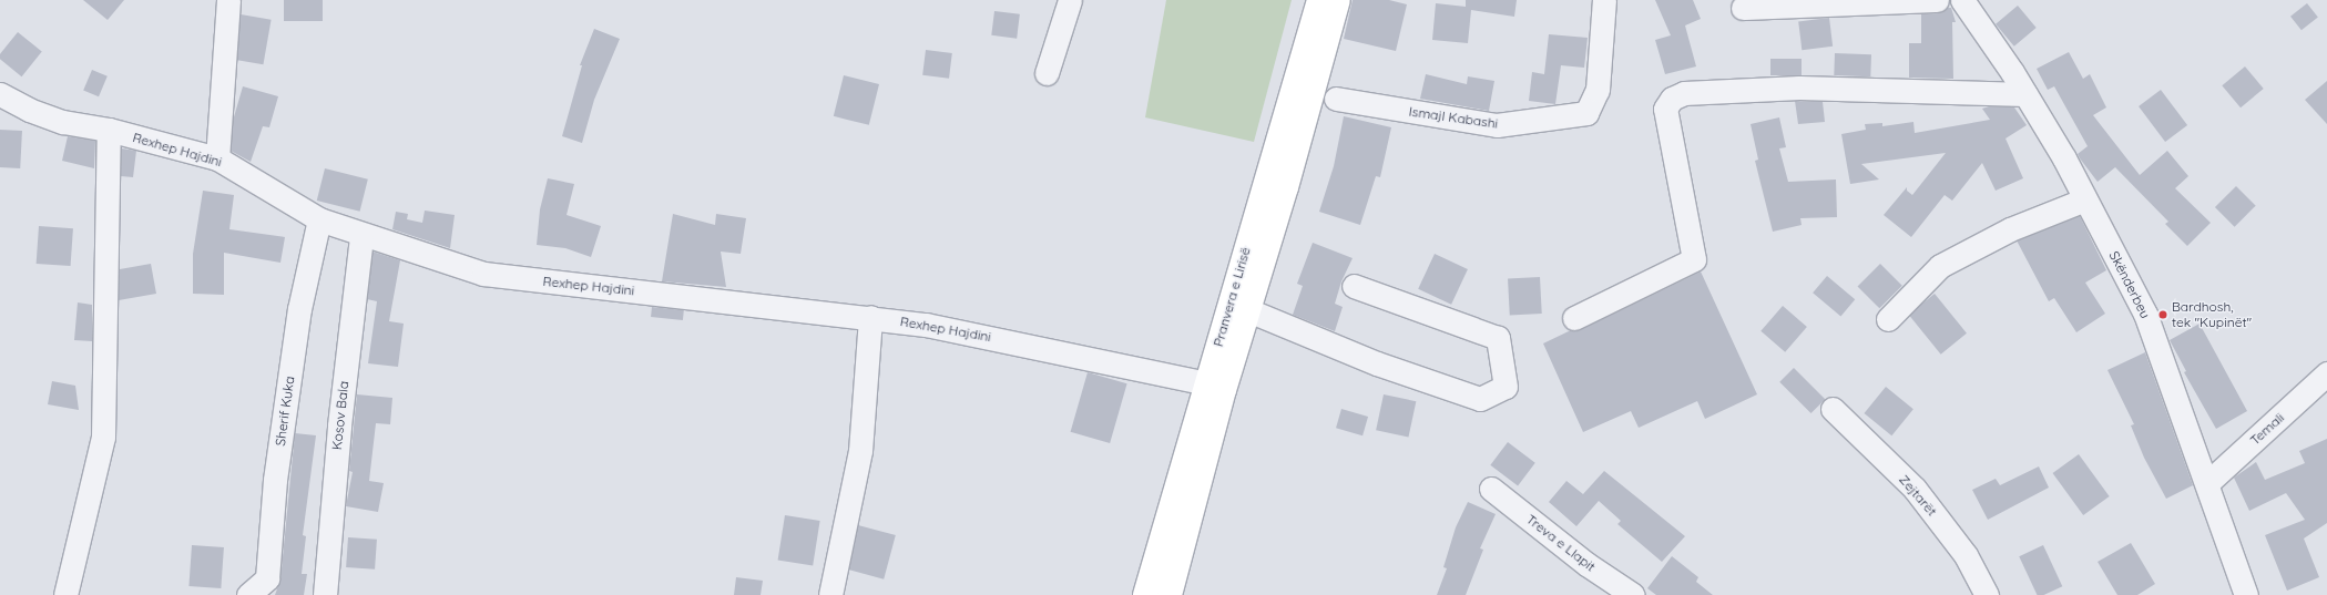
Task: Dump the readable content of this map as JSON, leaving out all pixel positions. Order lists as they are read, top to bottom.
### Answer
{
  "streets": {
    "main road": ["Pranvera e Lirisë"],
    "street": [
      "Ismajl Kabashi",
      "Rexhep Hajdini",
      "Skënderbeu",
      "Sherif Kuka",
      "Kosov Bala",
      "Temali",
      "Zejtarët",
      "Treva e Llapit"
    ]
  },
  "crossings": [
    ["Rexhep Hajdini", "Pranvera e Lirisë"],
    ["Rexhep Hajdini", "Sherif Kuka"],
    ["Rexhep Hajdini", "Kosov Bala"],
    ["Skënderbeu", "Temali"]
  ],
  "places": ["Bardhosh, tek \"Kupinët\""]
}
